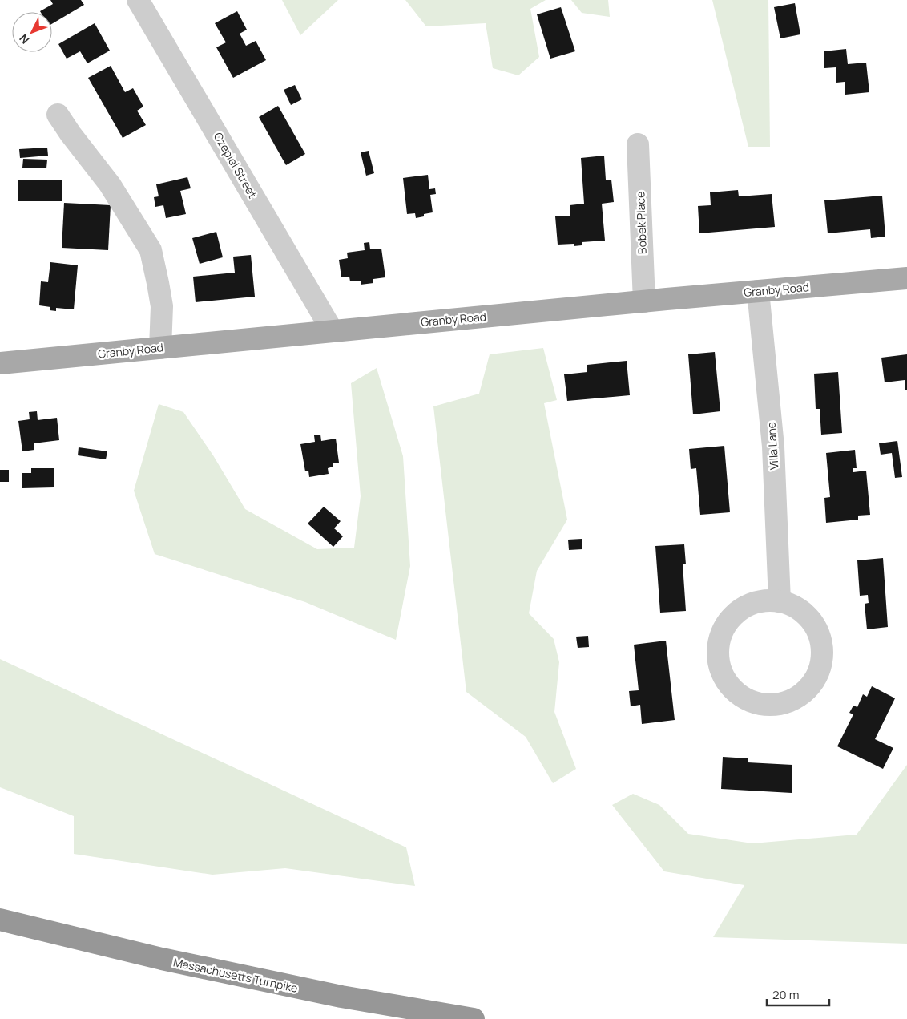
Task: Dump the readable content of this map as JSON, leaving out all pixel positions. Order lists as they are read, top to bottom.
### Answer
{
  "streets": {
    "highway": ["Massachusetts Turnpike"],
    "main road": ["Granby Road"],
    "street": ["Czepiel Street", "Bobek Place", "Villa Lane"]
  },
  "crossings": [
    ["Czepiel Street", "Granby Road"],
    ["Bobek Place", "Granby Road"],
    ["Granby Road", "Villa Lane"]
  ],
  "scale_bar": "20 m",
  "north": "bottom left"
}
